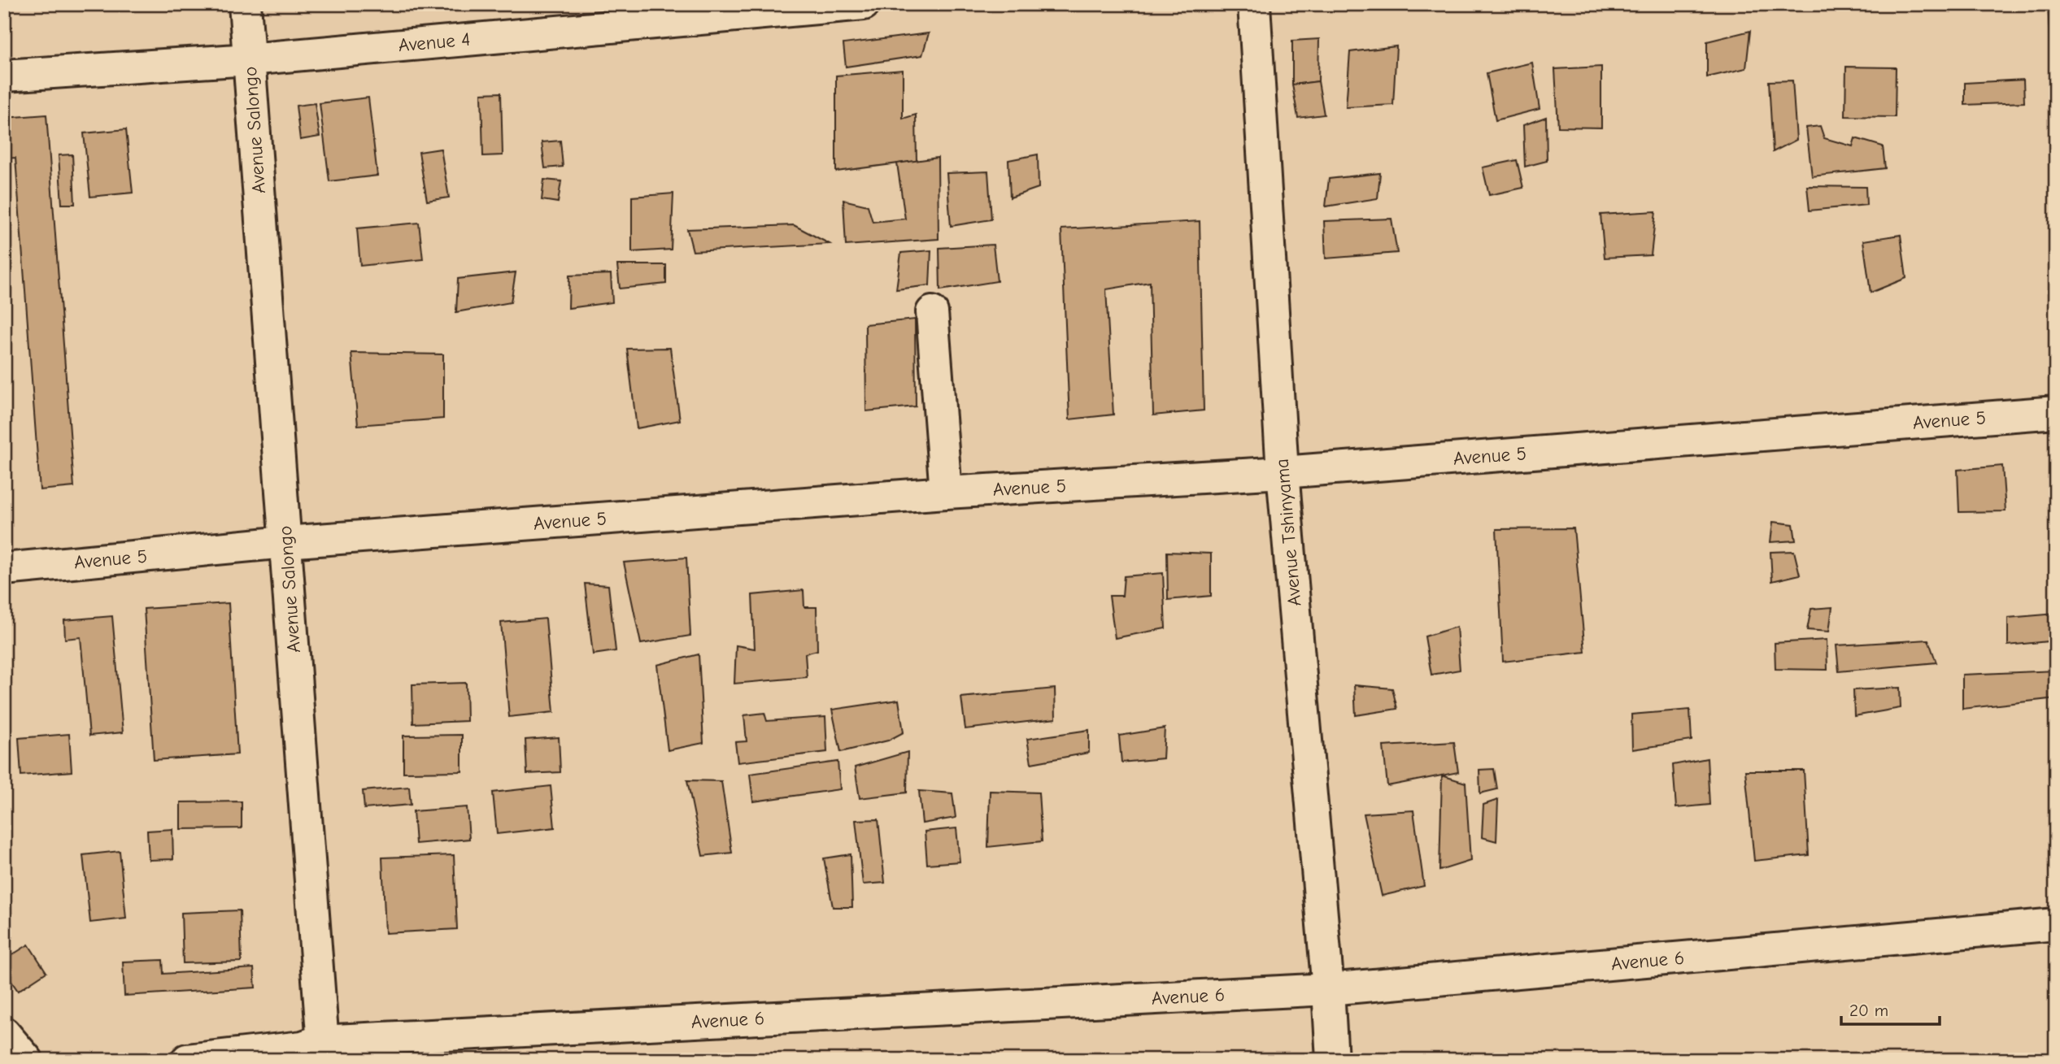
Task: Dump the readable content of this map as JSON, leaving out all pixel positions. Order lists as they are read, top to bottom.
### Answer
{
  "streets": {
    "street": [
      "Avenue 4",
      "Avenue Salongo",
      "Avenue 5",
      "Avenue Tshinyama",
      "Avenue 6"
    ]
  },
  "crossings": [
    ["Avenue 4", "Avenue Salongo"],
    ["Avenue Salongo", "Avenue 5"],
    ["Avenue Salongo", "Avenue 6"],
    ["Avenue 5", "Avenue Tshinyama"],
    ["Avenue Tshinyama", "Avenue 6"]
  ],
  "scale_bar": "20 m"
}
